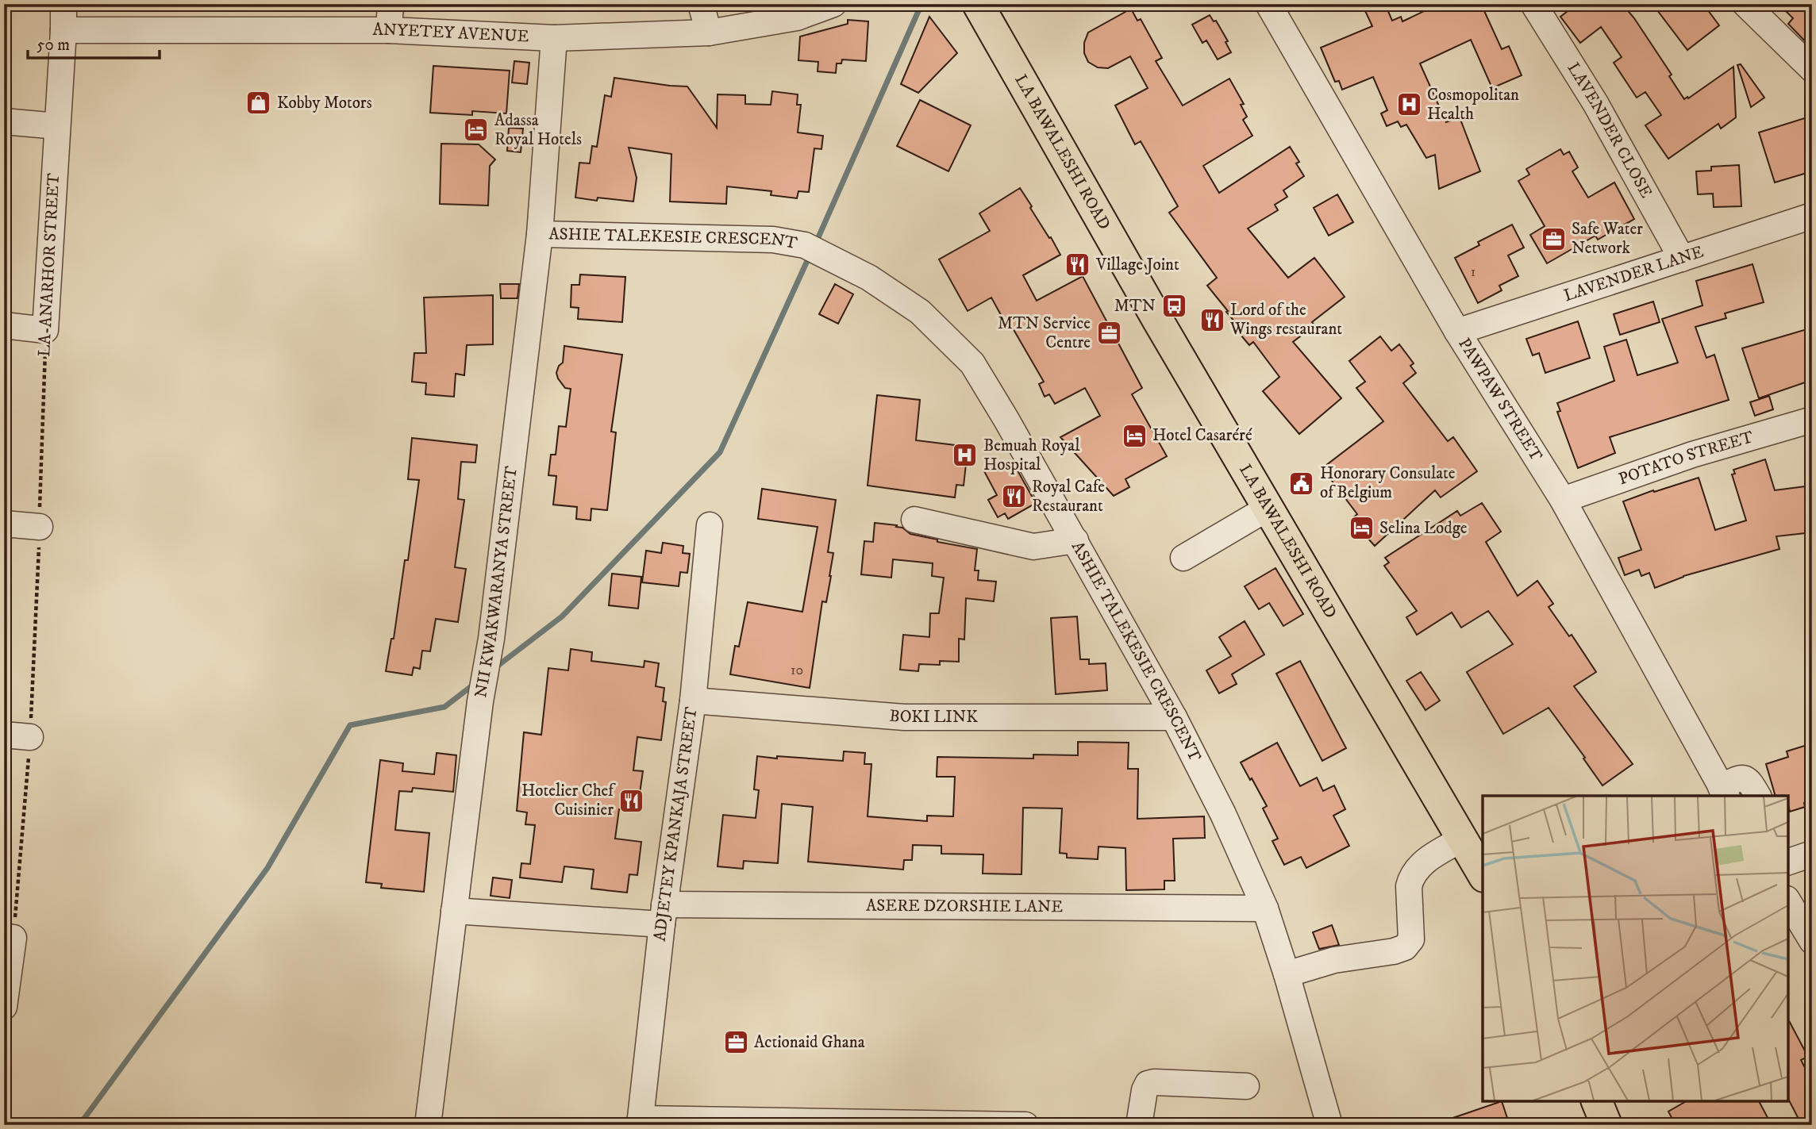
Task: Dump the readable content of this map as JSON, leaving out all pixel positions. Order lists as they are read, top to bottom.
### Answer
{
  "streets": {
    "main road": ["LA BAWALESHI ROAD"],
    "street": [
      "ANYETEY AVENUE",
      "LAVENDER CLOSE",
      "ASHIE TALEKESIE CRESCENT",
      "LA-ANARHOR STREET",
      "LAVENDER LANE",
      "PAWPAW STREET",
      "POTATO STREET",
      "NII KWAKWARANYA STREET",
      "BOKI LINK",
      "ADJETEY KPANKAJA STREET",
      "ASERE DZORSHIE LANE"
    ]
  },
  "crossings": [
    ["ANYETEY AVENUE", "LA-ANARHOR STREET"],
    ["ANYETEY AVENUE", "NII KWAKWARANYA STREET"],
    ["LAVENDER CLOSE", "LAVENDER LANE"],
    ["ASHIE TALEKESIE CRESCENT", "NII KWAKWARANYA STREET"],
    ["ASHIE TALEKESIE CRESCENT", "BOKI LINK"],
    ["ASHIE TALEKESIE CRESCENT", "ASERE DZORSHIE LANE"],
    ["LAVENDER LANE", "PAWPAW STREET"],
    ["PAWPAW STREET", "POTATO STREET"],
    ["NII KWAKWARANYA STREET", "ASERE DZORSHIE LANE"],
    ["BOKI LINK", "ADJETEY KPANKAJA STREET"],
    ["ADJETEY KPANKAJA STREET", "ASERE DZORSHIE LANE"]
  ],
  "places": {
    "shop": ["Kobby Motors"],
    "hospital": ["Cosmopolitan Health", "Bemuah Royal Hospital"],
    "hotel": ["Adassa Royal Hotels", "Hotel Casaréré", "Selina Lodge"],
    "office": ["Safe Water Network", "MTN Service Centre", "Actionaid Ghana"],
    "restaurant": [
      "Village Joint",
      "Lord of the Wings restaurant",
      "Royal Cafe Restaurant",
      "Hotelier Chef Cuisinier"
    ],
    "bus stop": ["MTN"],
    "public building": ["Honorary Consulate of Belgium"]
  },
  "house_numbers": ["1", "10"],
  "scale_bar": "50 m"
}
